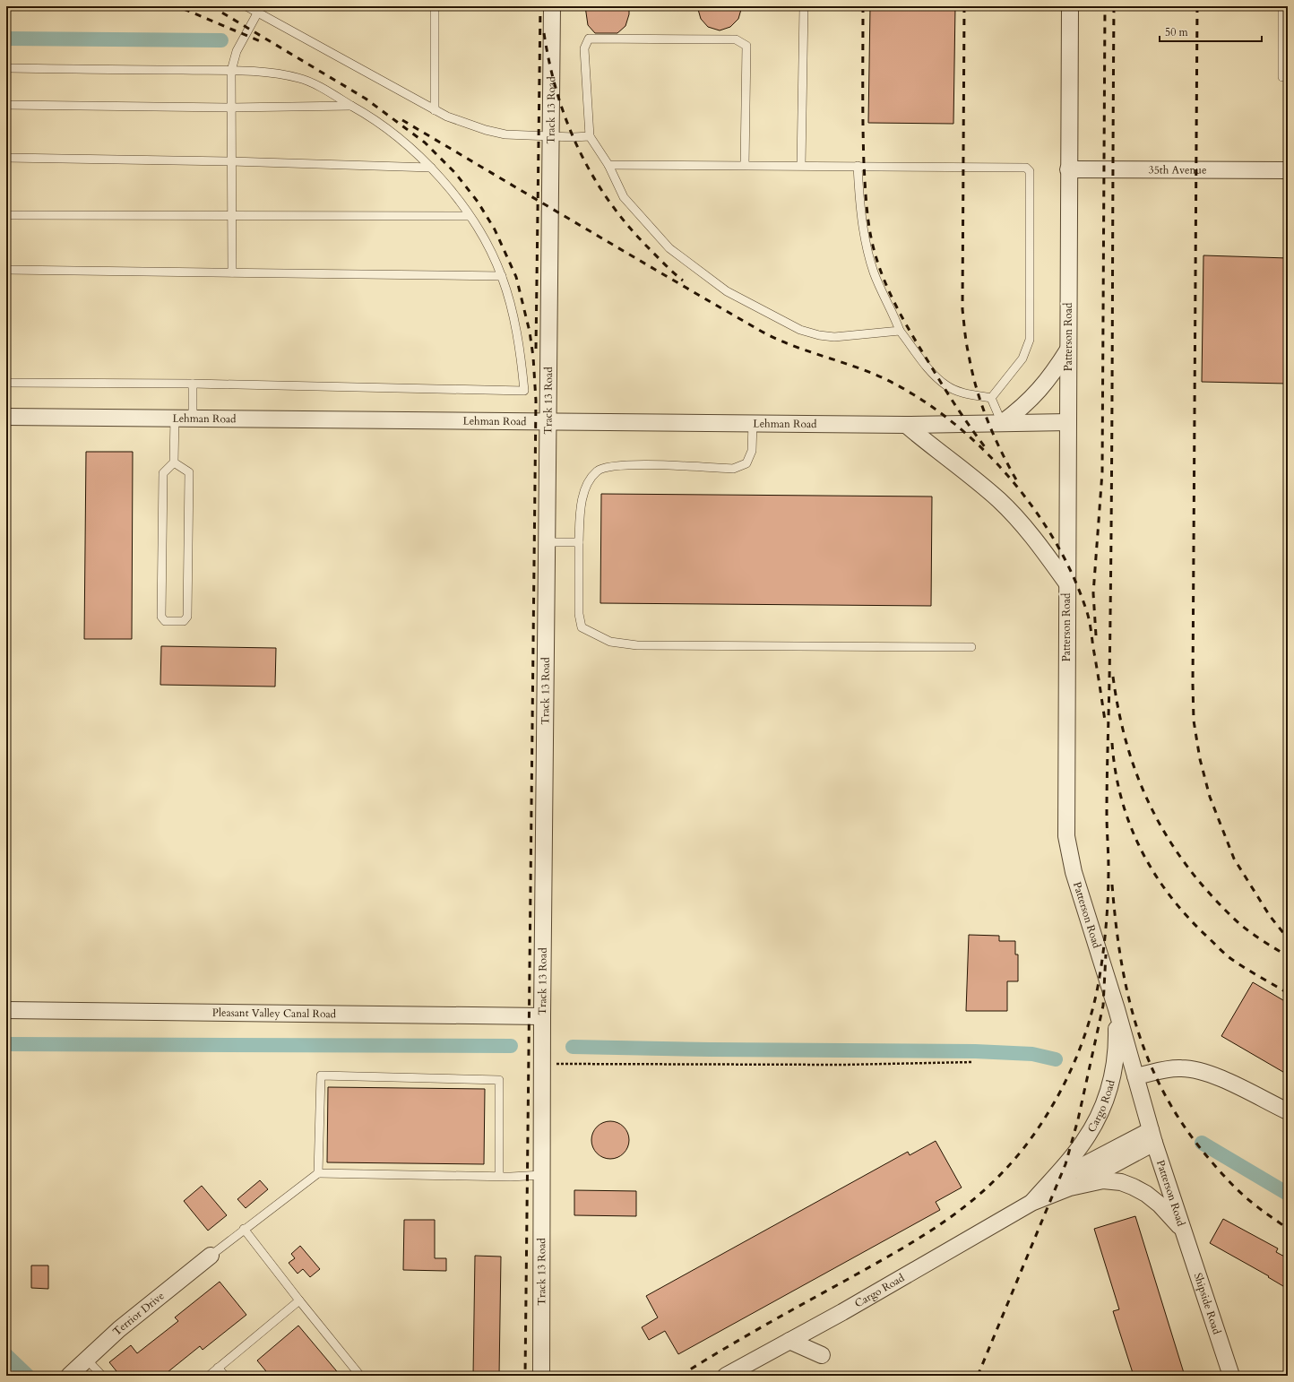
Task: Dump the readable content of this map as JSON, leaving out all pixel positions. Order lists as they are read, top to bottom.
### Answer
{
  "streets": {
    "street": [
      "Track 13 Road",
      "35th Avenue",
      "Patterson Road",
      "Lehman Road",
      "Pleasant Valley Canal Road",
      "Cargo Road",
      "Shipside Road",
      "Terrior Drive"
    ]
  },
  "crossings": [
    ["Track 13 Road", "Lehman Road"],
    ["Track 13 Road", "Pleasant Valley Canal Road"],
    ["35th Avenue", "Patterson Road"],
    ["Patterson Road", "Lehman Road"],
    ["Patterson Road", "Cargo Road"],
    ["Patterson Road", "Shipside Road"],
    ["Cargo Road", "Shipside Road"]
  ],
  "scale_bar": "50 m"
}
